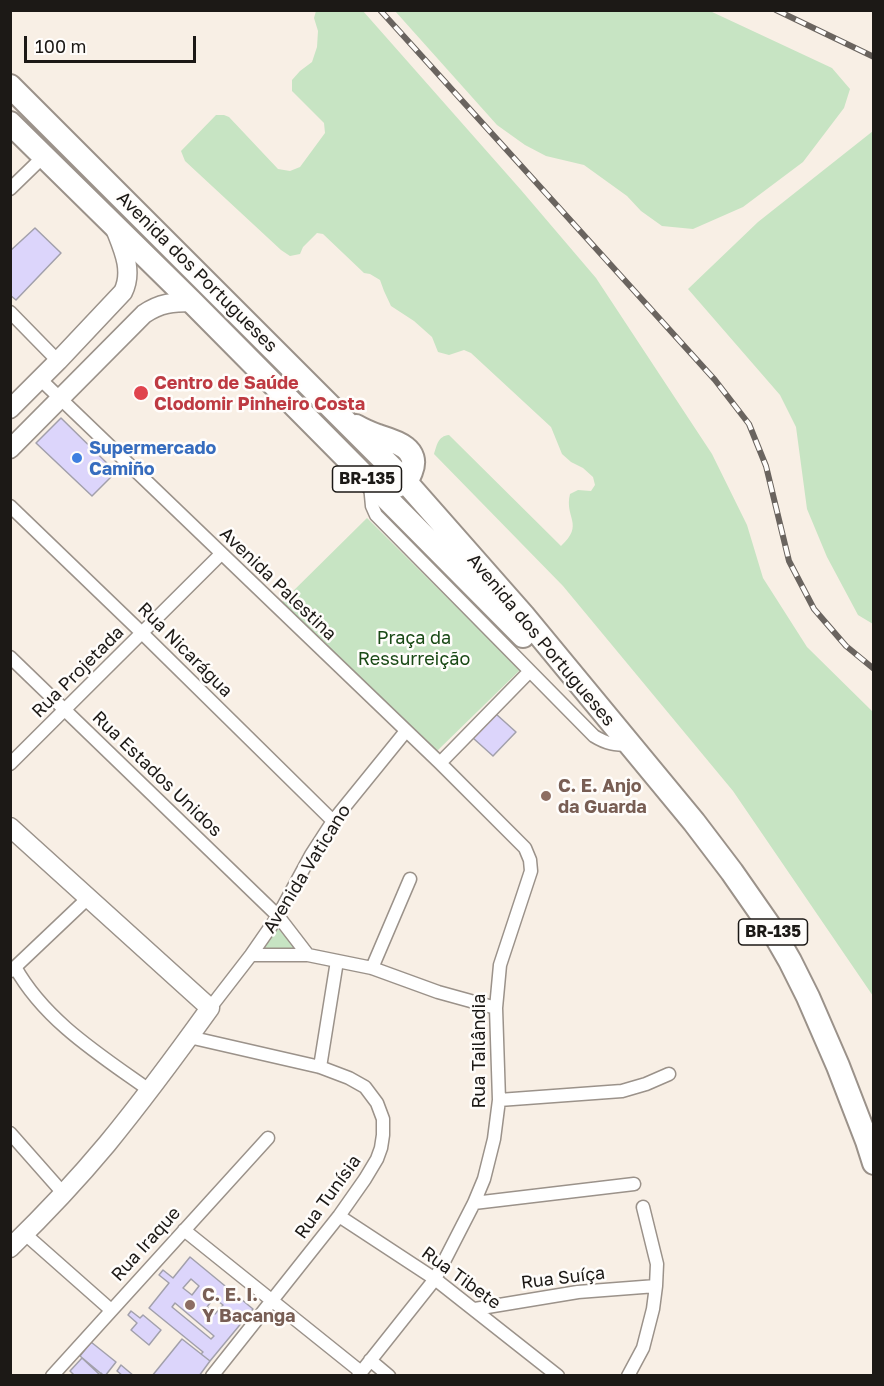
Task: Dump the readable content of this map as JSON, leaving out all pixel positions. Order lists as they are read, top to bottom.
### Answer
{
  "streets": {
    "highway": ["Avenida dos Portugueses", "BR-135"],
    "street": [
      "Avenida Palestina",
      "Rua Nicarágua",
      "Rua Projetada",
      "Rua Estados Unidos",
      "Avenida Vaticano",
      "Rua Tailândia",
      "Rua Tunísia",
      "Rua Iraque",
      "Rua Tibete",
      "Rua Suíça"
    ]
  },
  "crossings": [
    ["Avenida dos Portugueses", "BR-135"],
    ["Avenida Palestina", "Rua Projetada"],
    ["Avenida Palestina", "Avenida Vaticano"],
    ["Avenida Palestina", "Rua Tailândia"],
    ["Rua Nicarágua", "Rua Projetada"],
    ["Rua Nicarágua", "Avenida Vaticano"],
    ["Rua Projetada", "Rua Estados Unidos"],
    ["Rua Estados Unidos", "Avenida Vaticano"],
    ["Avenida Vaticano", "Rua Tunísia"],
    ["Rua Tailândia", "Rua Tibete"],
    ["Rua Tunísia", "Rua Tibete"],
    ["Rua Tibete", "Rua Suíça"]
  ],
  "parks": ["Praça da Ressurreição"],
  "places": [
    "Centro de Saúde Clodomir Pinheiro Costa",
    "Supermercado Camiño",
    "C. E. Anjo da Guarda",
    "C. E. I. Y Bacanga"
  ],
  "scale_bar": "100 m"
}
